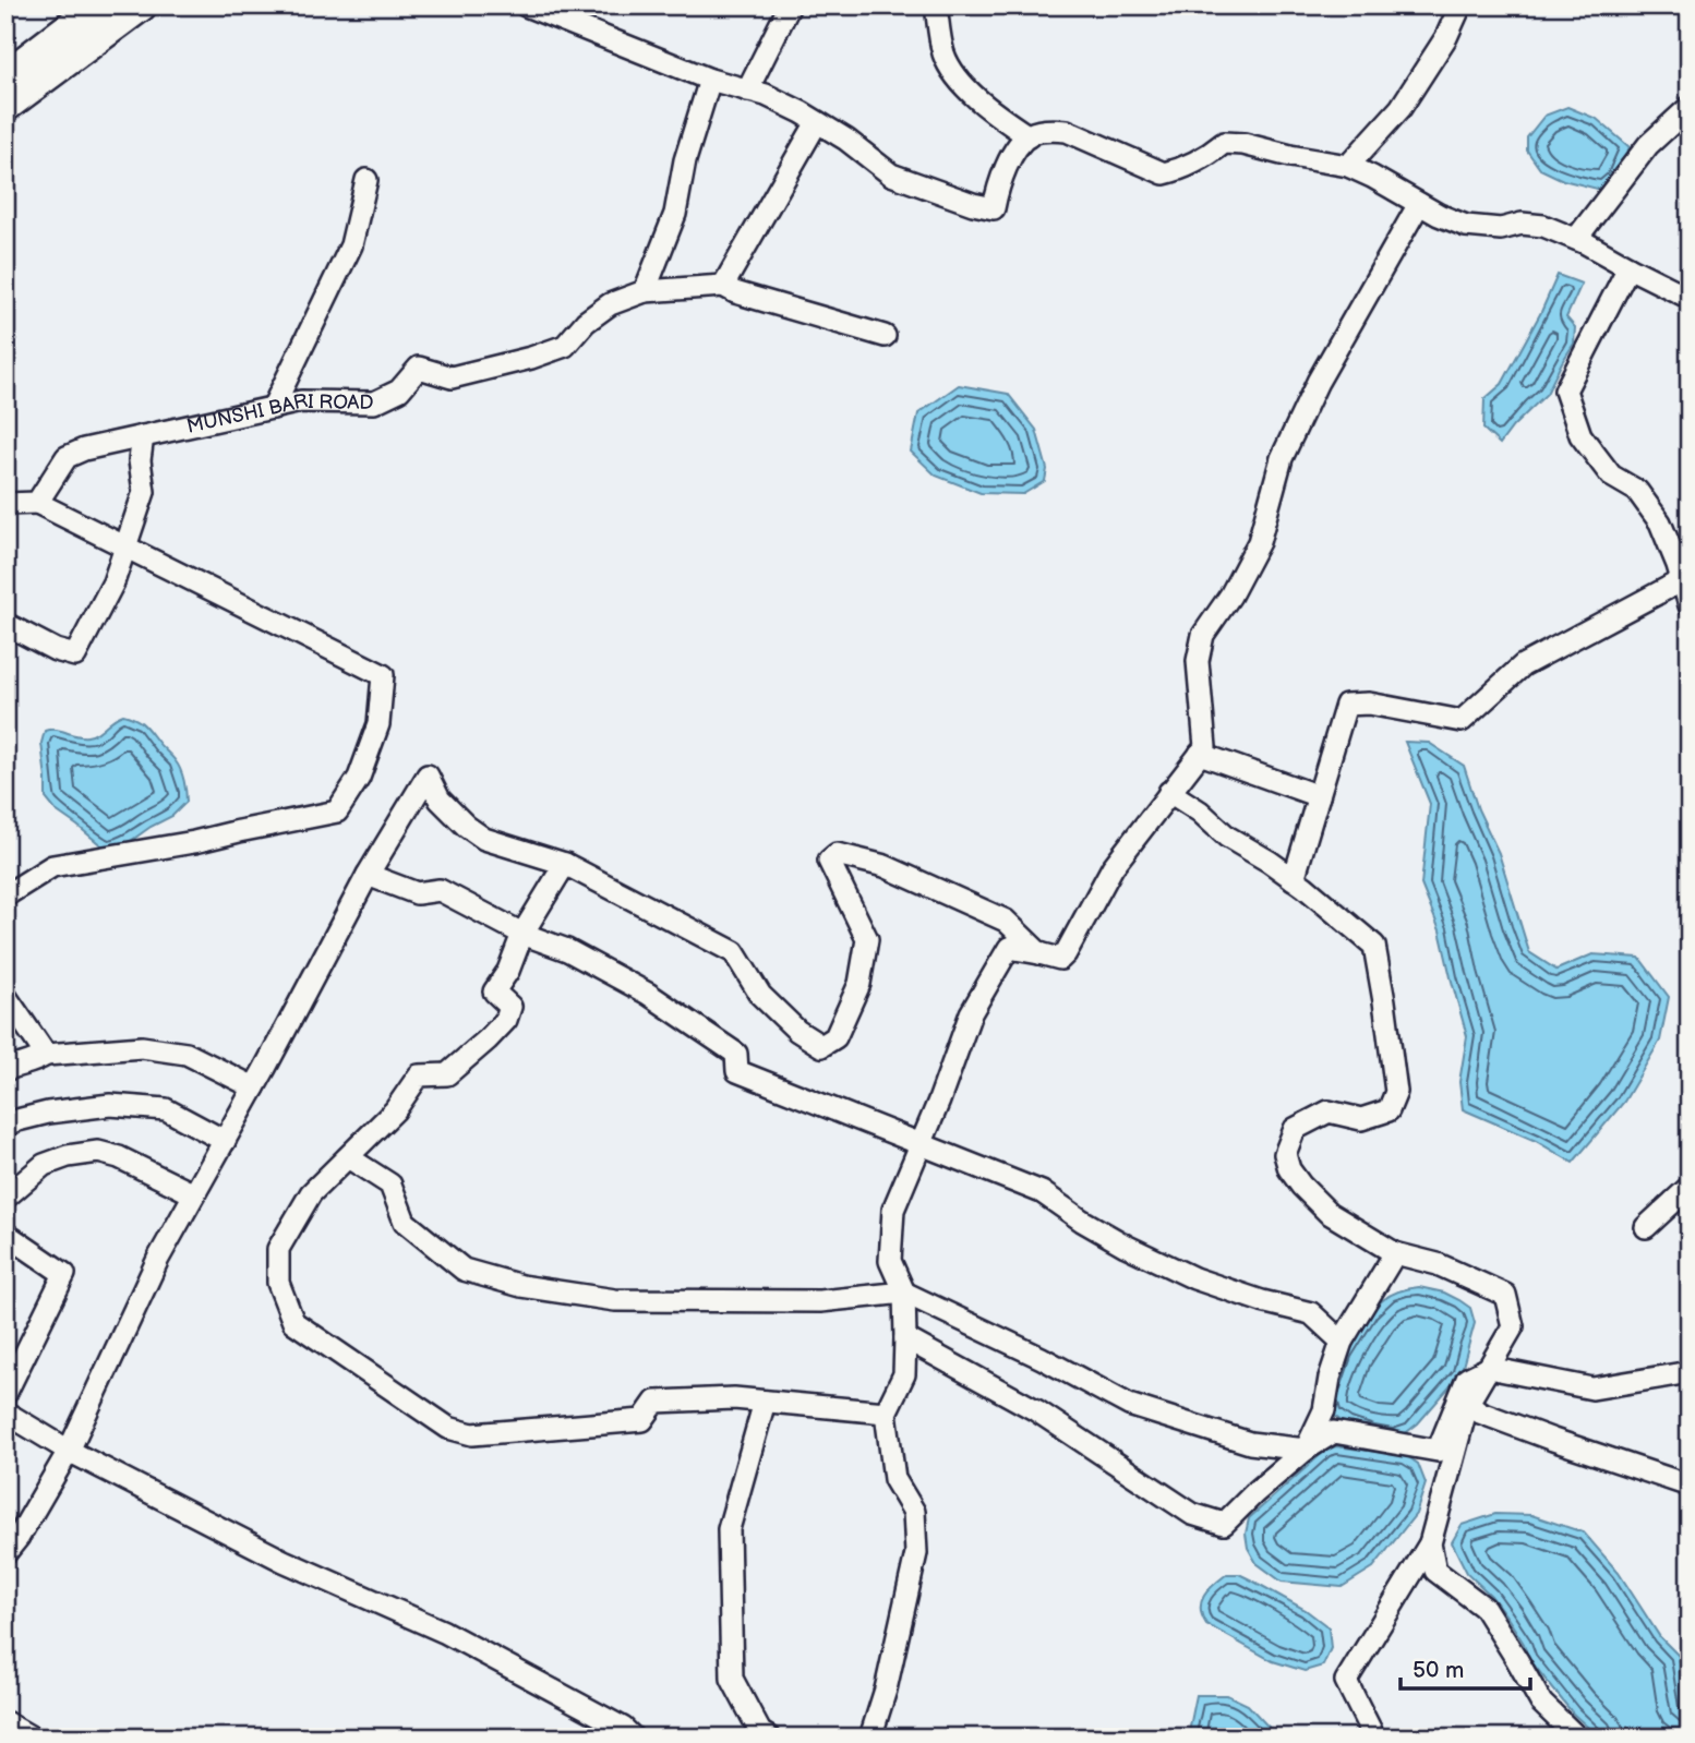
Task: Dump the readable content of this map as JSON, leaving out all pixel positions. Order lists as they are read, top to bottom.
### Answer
{
  "streets": {
    "street": ["MUNSHI BARI ROAD"]
  },
  "scale_bar": "50 m"
}
